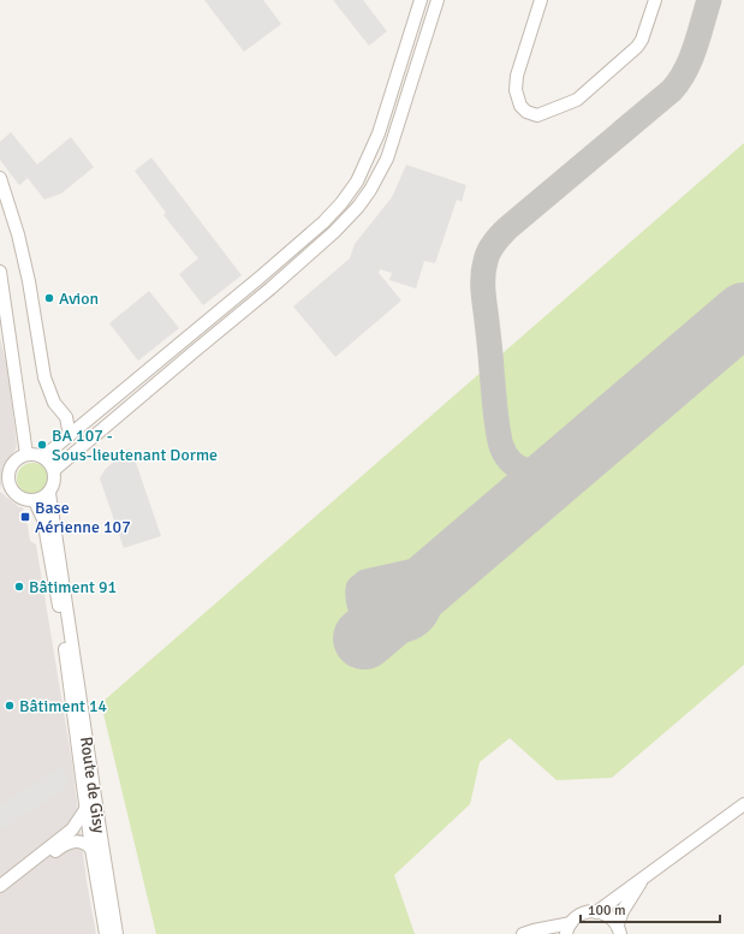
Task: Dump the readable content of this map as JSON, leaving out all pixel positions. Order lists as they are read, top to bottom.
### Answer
{
  "streets": {
    "street": ["Route de Gisy"]
  },
  "places": {
    "other": [
      "Avion",
      "BA 107 - Sous-lieutenant Dorme",
      "Bâtiment 91",
      "Bâtiment 14"
    ],
    "transit": ["Base Aérienne 107"]
  },
  "scale_bar": "100 m"
}
